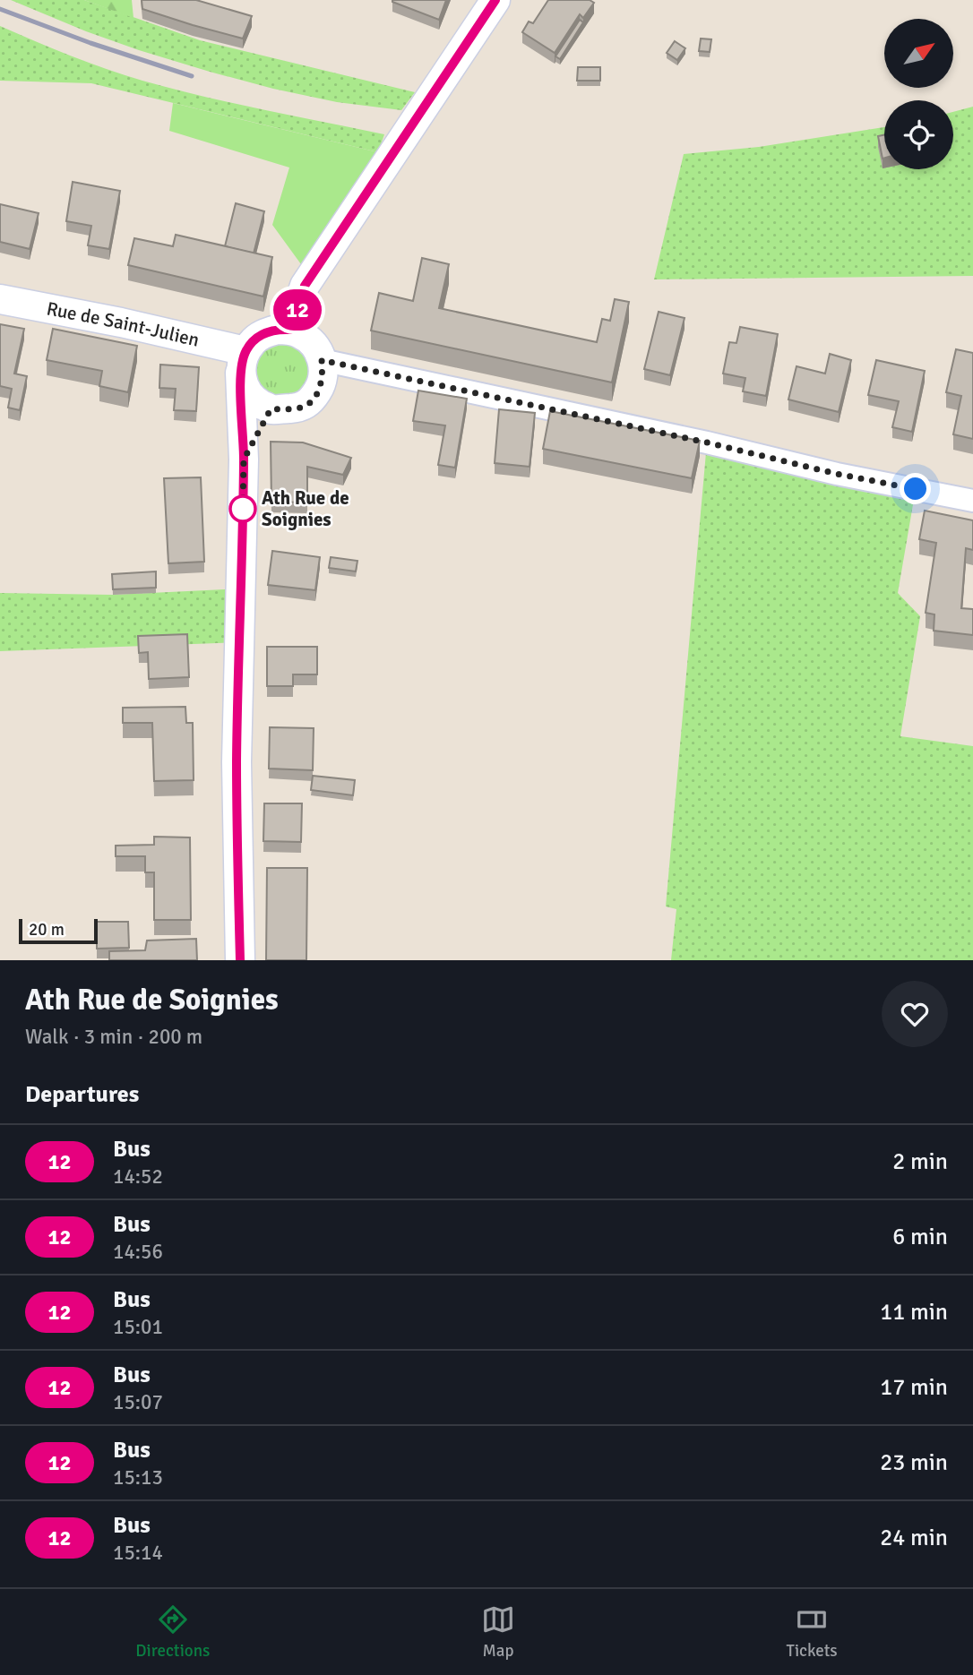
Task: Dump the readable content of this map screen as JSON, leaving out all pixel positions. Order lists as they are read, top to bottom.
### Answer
{
  "streets": {
    "street": ["Rue de Saint-Julien"]
  },
  "places": ["Ath Rue de Soignies"],
  "lines": ["bus line 12"],
  "scale_bar": "20 m",
  "north": "top right",
  "page": {
    "on_map": "12",
    "scale": "20 m",
    "heading": [
      ["Ath Rue de Soignies", "Walk · 3 min · 200 m"],
      "Departures"
    ],
    "list": [
      {
        "mark": "12",
        "name": "Bus",
        "note": "14:52",
        "value": "2 min"
      },
      {
        "mark": "12",
        "name": "Bus",
        "note": "14:56",
        "value": "6 min"
      },
      {
        "mark": "12",
        "name": "Bus",
        "note": "15:01",
        "value": "11 min"
      },
      {
        "mark": "12",
        "name": "Bus",
        "note": "15:07",
        "value": "17 min"
      },
      {
        "mark": "12",
        "name": "Bus",
        "note": "15:13",
        "value": "23 min"
      },
      {
        "mark": "12",
        "name": "Bus",
        "note": "15:14",
        "value": "24 min"
      }
    ],
    "tabs": ["Directions", "Map", "Tickets"]
  }
}
